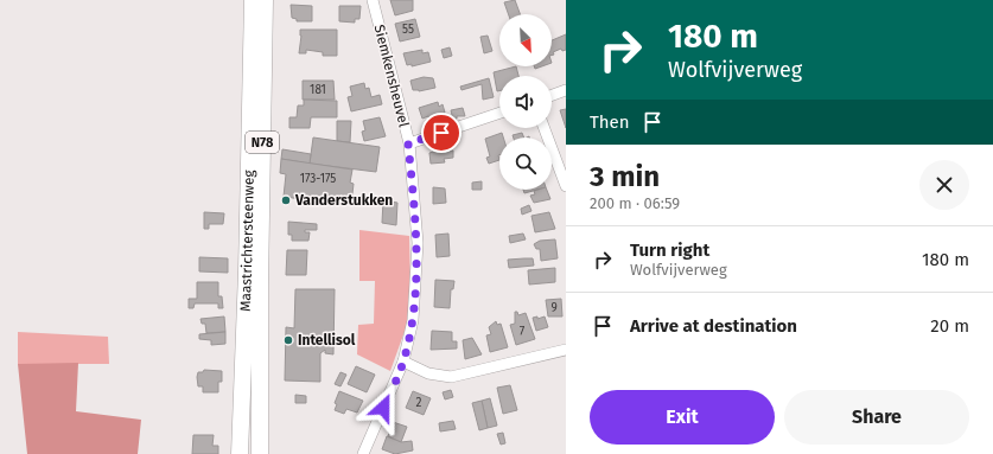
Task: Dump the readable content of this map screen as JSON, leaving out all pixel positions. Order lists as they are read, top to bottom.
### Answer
{
  "streets": {
    "main road": ["N78", "Maastrichtersteenweg"],
    "street": ["Siemkensheuvel"]
  },
  "places": ["Vanderstukken", "Intellisol"],
  "house_numbers": [
    "55",
    "181",
    "173-175",
    "9",
    "7",
    "2"
  ],
  "north": "bottom right",
  "page": {
    "turn": ["180 m", "Wolfvijverweg"],
    "then": "Then",
    "heading": ["3 min", "200 m · 06:59"],
    "list": [
      {
        "name": "Turn right",
        "note": "Wolfvijverweg",
        "value": "180 m"
      },
      {
        "name": "Arrive at destination",
        "value": "20 m"
      }
    ],
    "buttons": ["Exit", "Share"]
  }
}
